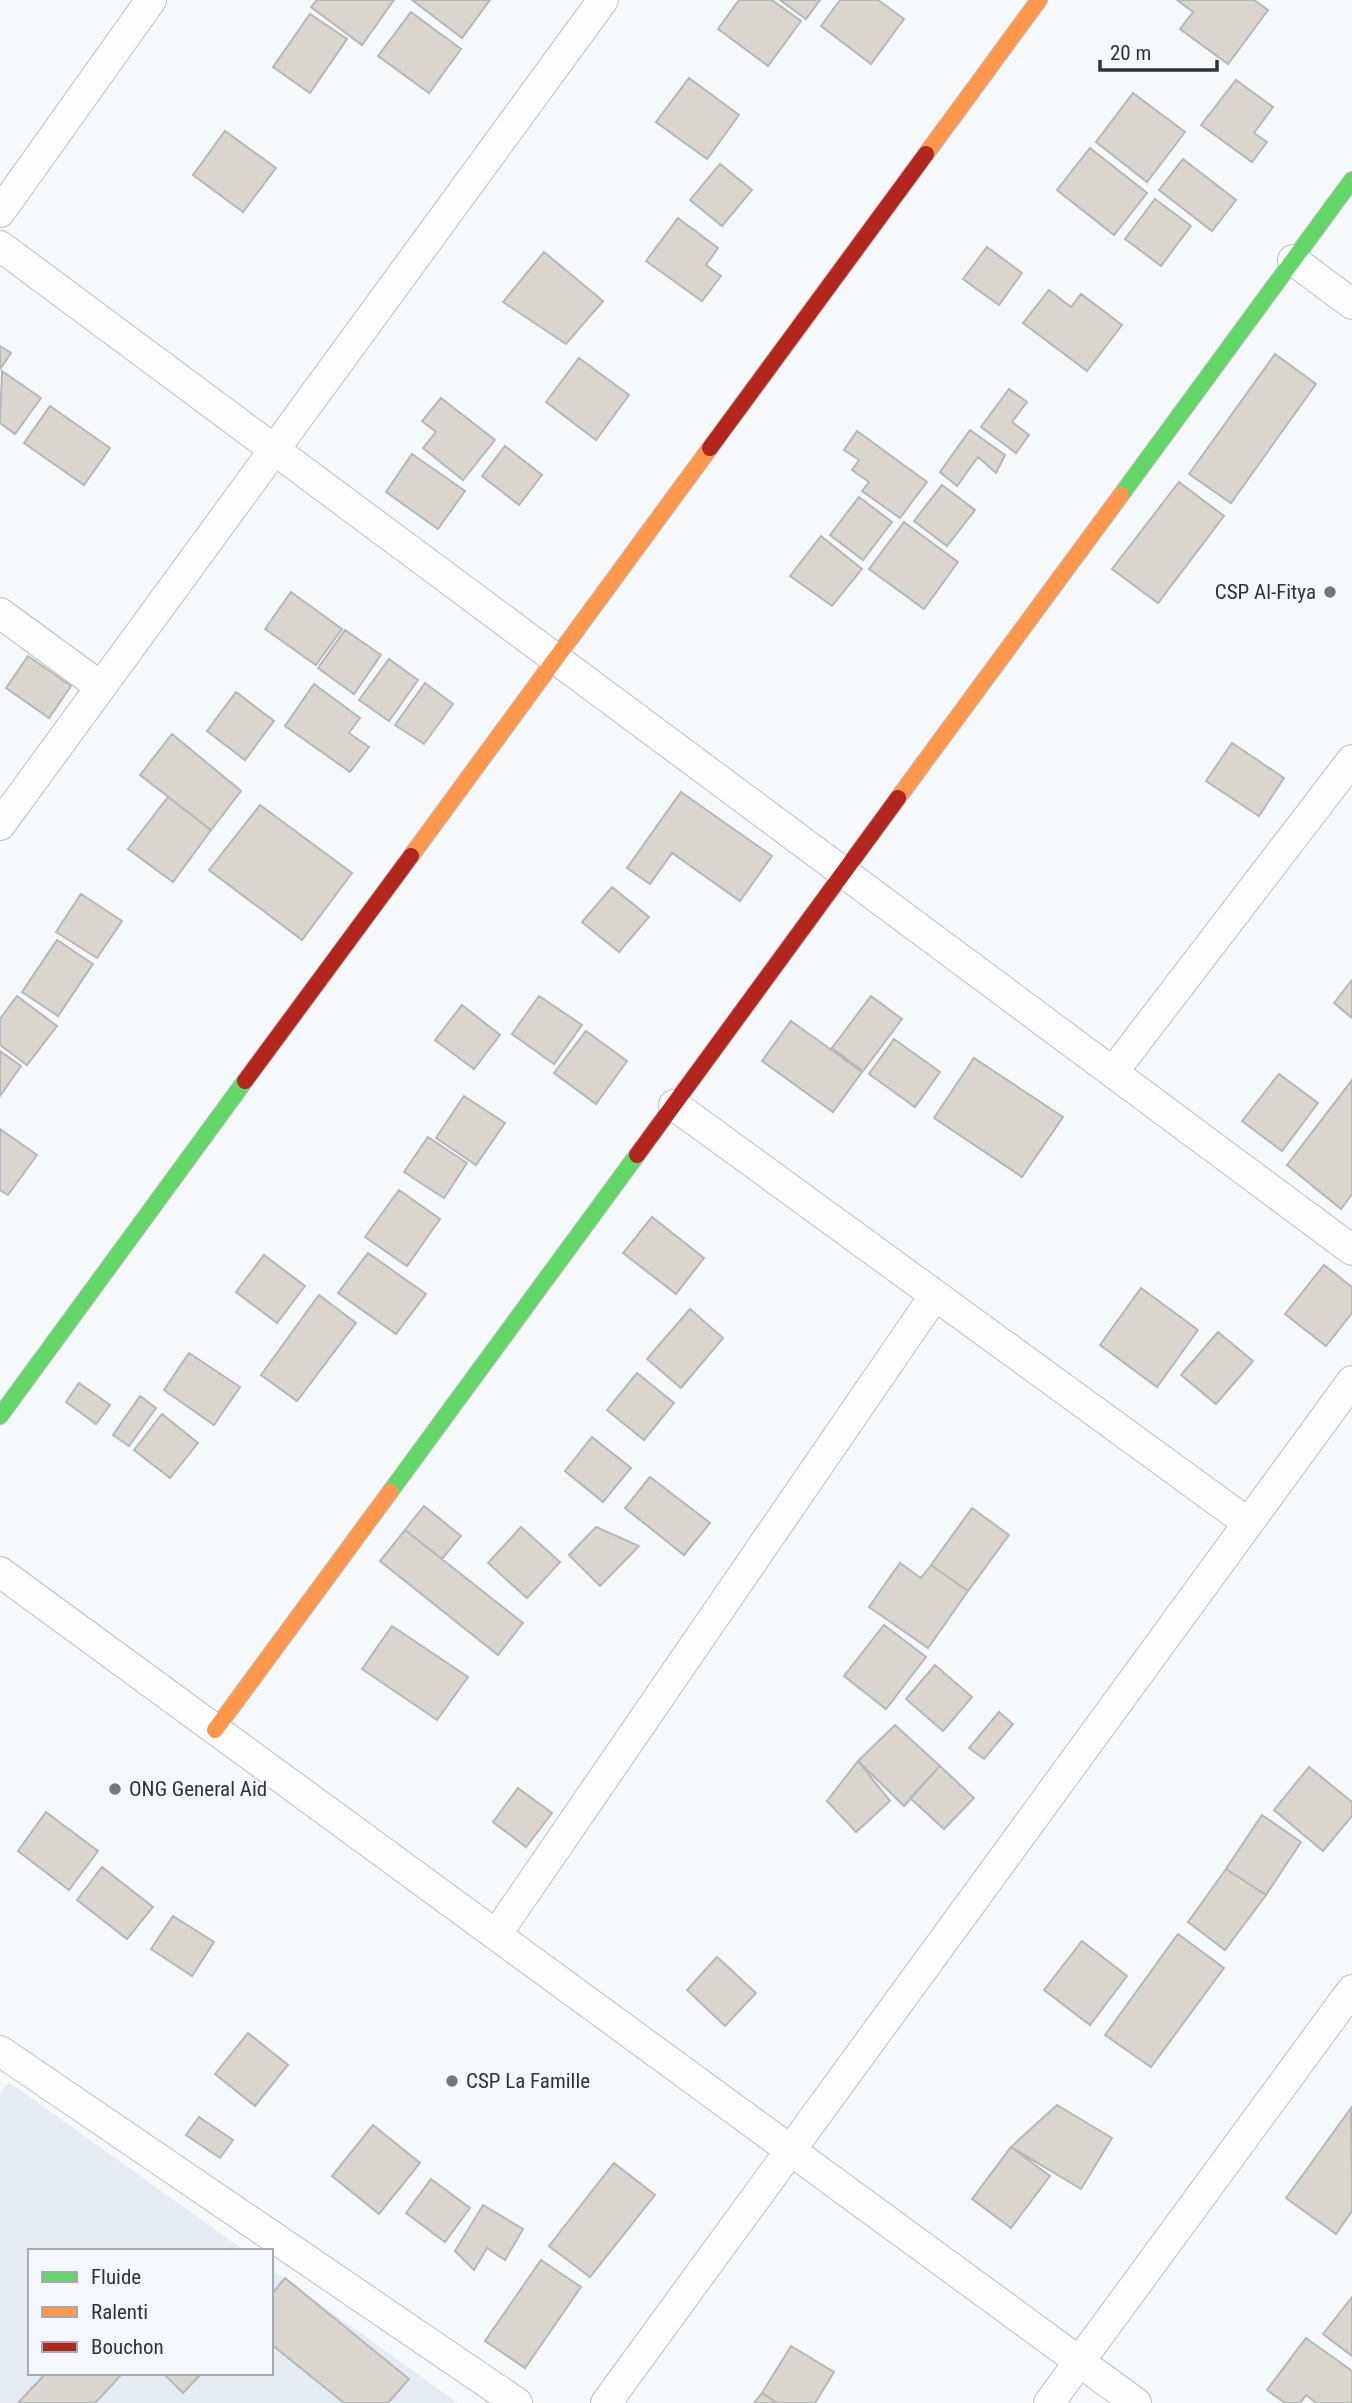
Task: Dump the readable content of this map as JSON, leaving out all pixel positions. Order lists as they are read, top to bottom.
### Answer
{
  "places": ["CSP Al-Fitya", "ONG General Aid", "CSP La Famille"],
  "legend": ["Fluide", "Ralenti", "Bouchon"],
  "scale_bar": "20 m"
}
